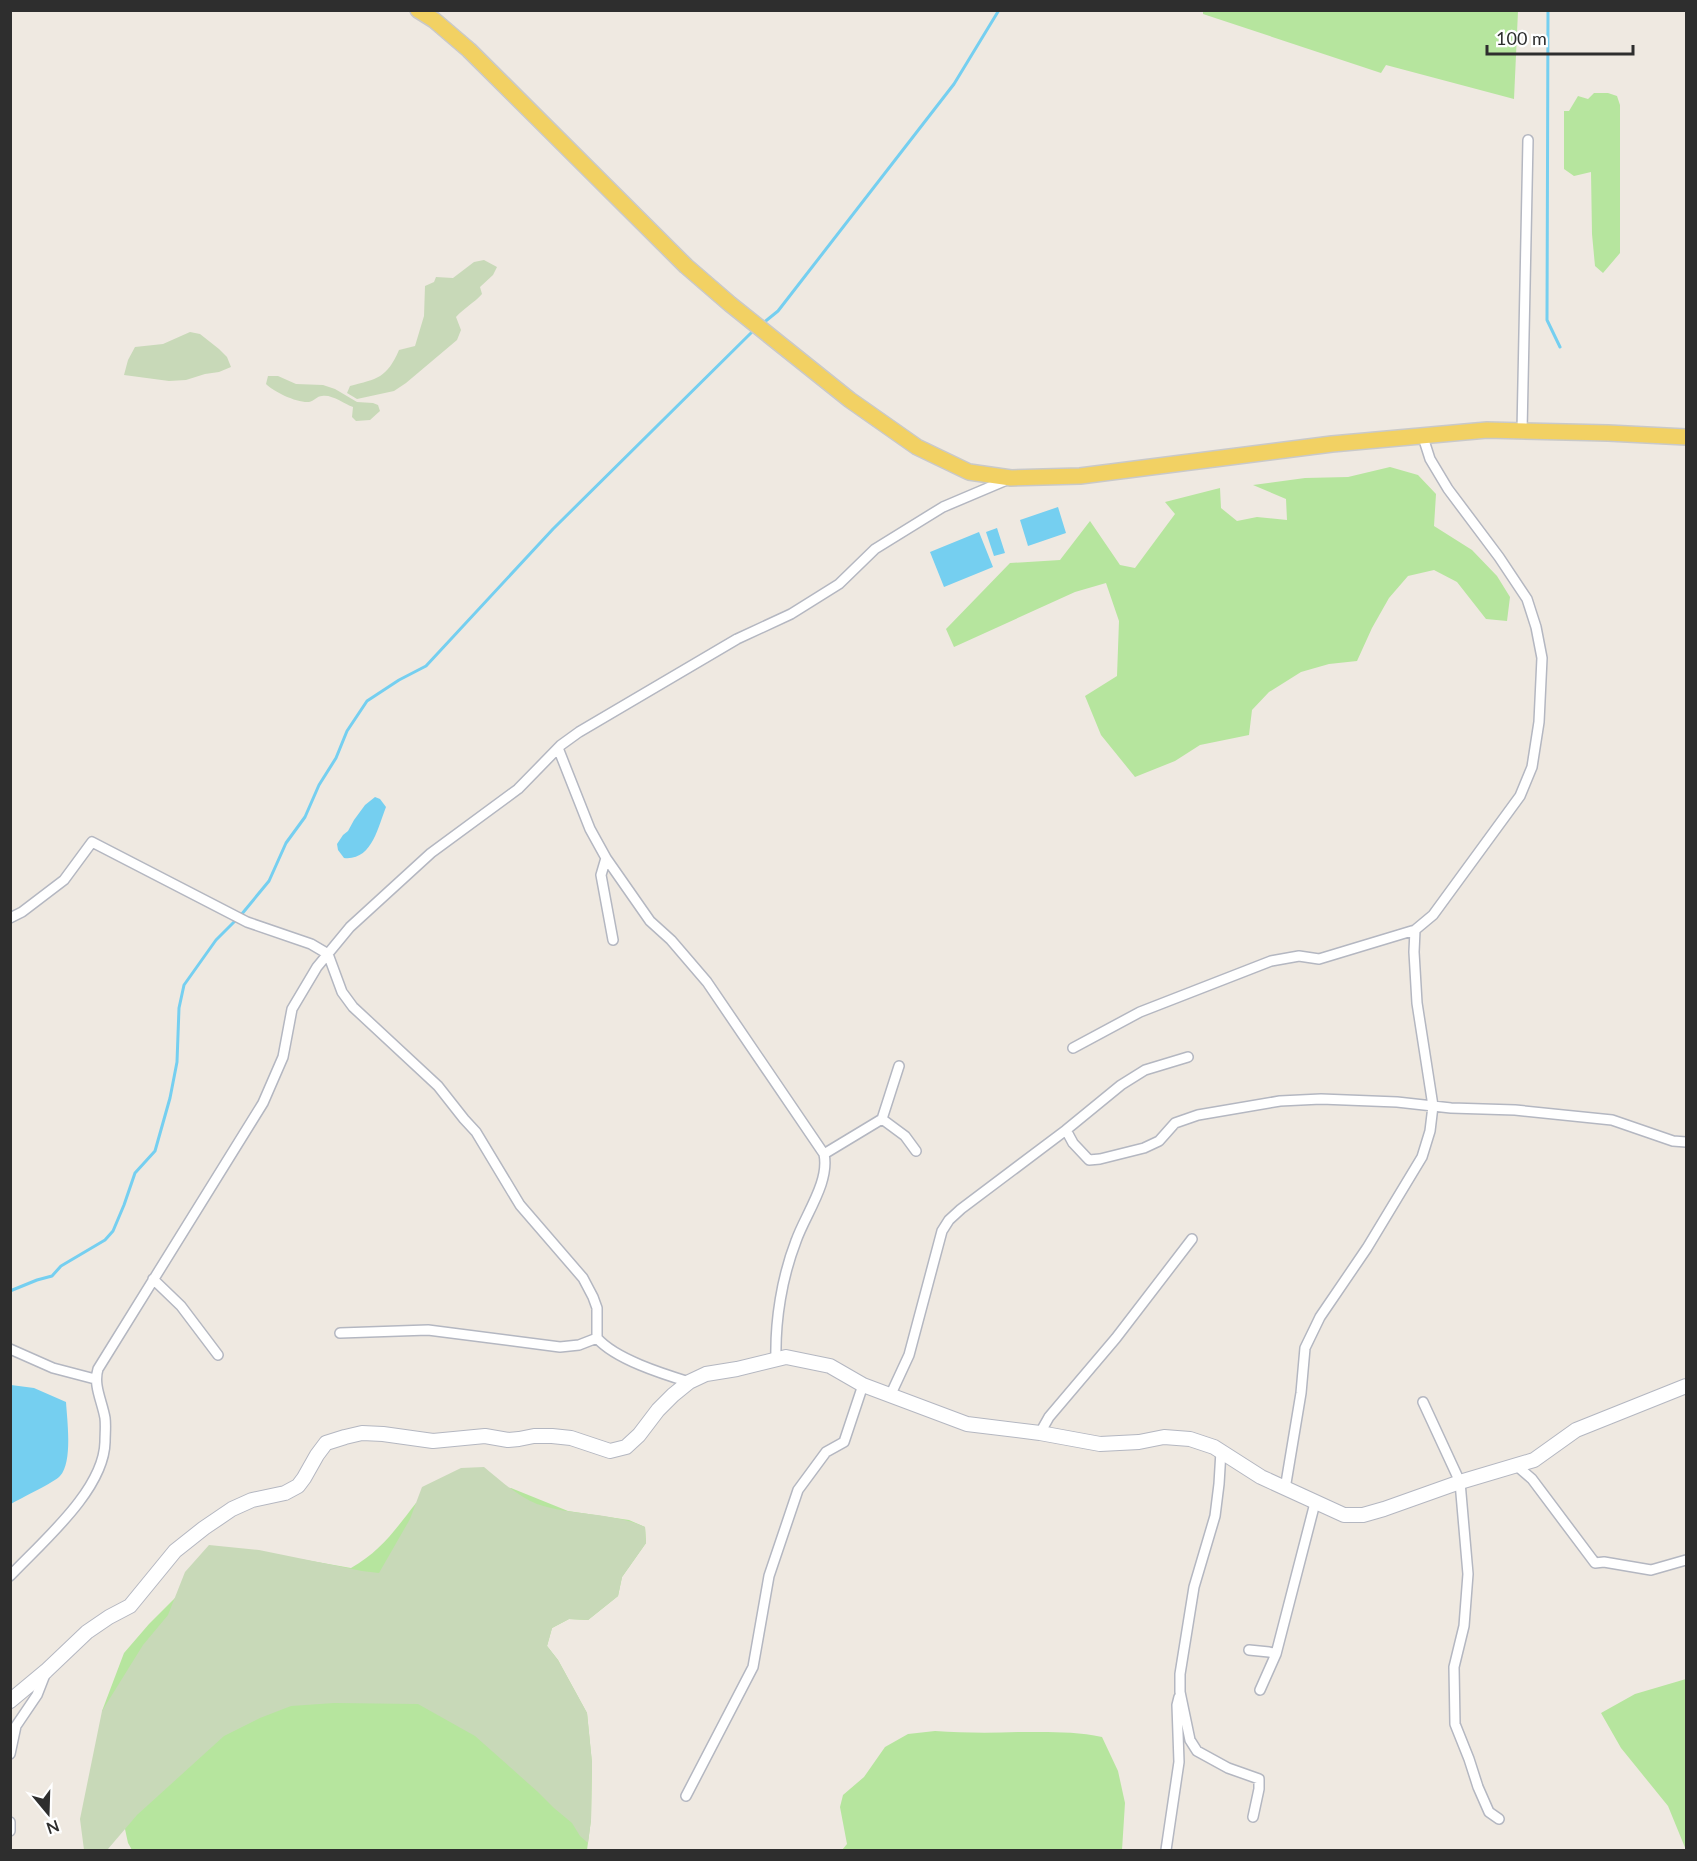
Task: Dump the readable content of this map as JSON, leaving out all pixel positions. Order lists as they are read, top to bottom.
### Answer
{
  "scale_bar": "100 m",
  "north": "bottom"
}
